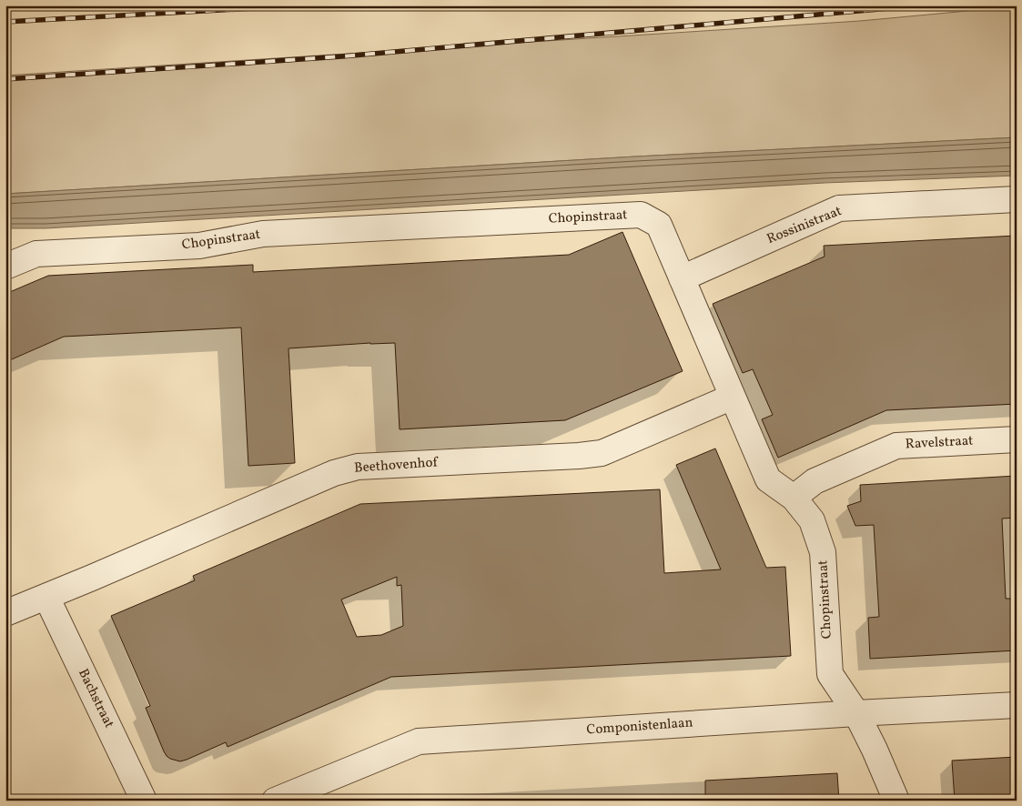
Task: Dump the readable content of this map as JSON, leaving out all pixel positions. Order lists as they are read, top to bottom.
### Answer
{
  "streets": {
    "street": [
      "Chopinstraat",
      "Rossinistraat",
      "Ravelstraat",
      "Beethovenhof",
      "Bachstraat",
      "Componistenlaan"
    ]
  },
  "crossings": [
    ["Chopinstraat", "Rossinistraat"],
    ["Chopinstraat", "Ravelstraat"],
    ["Chopinstraat", "Beethovenhof"],
    ["Chopinstraat", "Componistenlaan"],
    ["Beethovenhof", "Bachstraat"]
  ]
}
